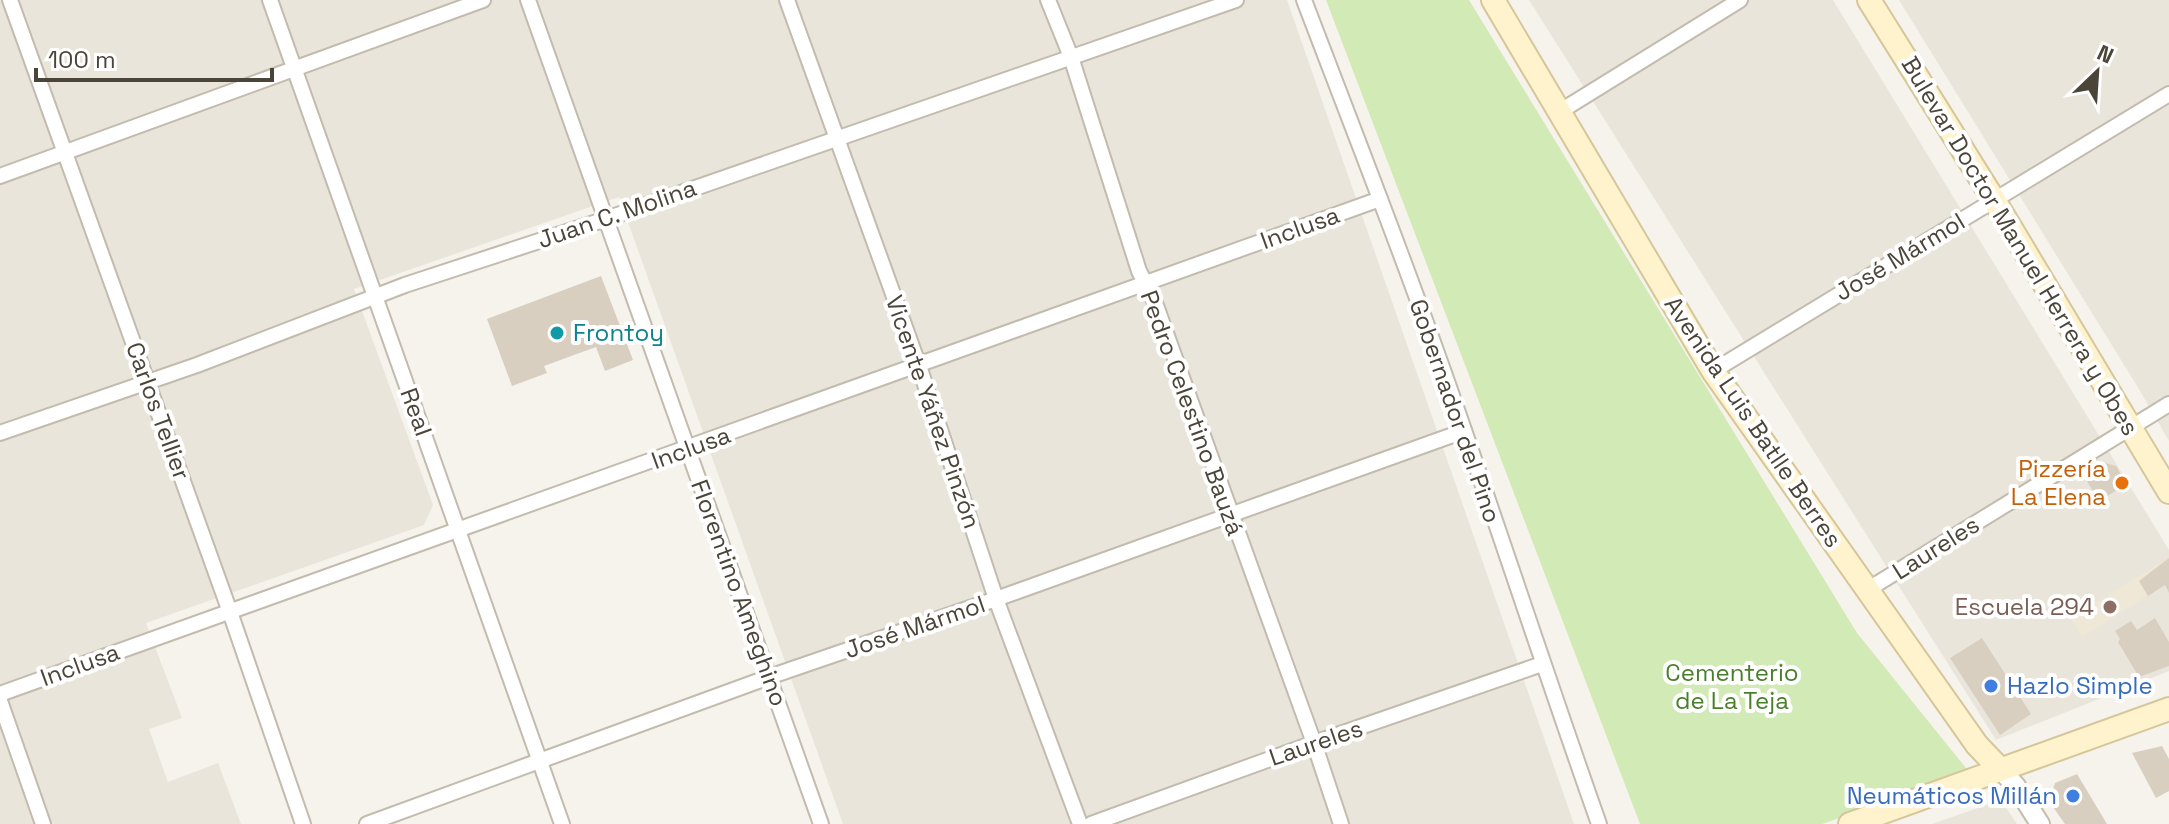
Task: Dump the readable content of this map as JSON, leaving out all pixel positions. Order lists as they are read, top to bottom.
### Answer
{
  "streets": {
    "main road": ["Bulevar Doctor Manuel Herrera y Obes", "Avenida Luis Batlle Berres"],
    "street": [
      "Juan C. Molina",
      "Inclusa",
      "José Mármol",
      "Carlos Tellier",
      "Gobernador del Pino",
      "Real",
      "Vicente Yáñez Pinzón",
      "Pedro Celestino Bauzá",
      "Laureles",
      "Florentino Ameghino"
    ]
  },
  "crossings": [
    ["Juan C. Molina", "Carlos Tellier"],
    ["Juan C. Molina", "Real"],
    ["Juan C. Molina", "Vicente Yáñez Pinzón"],
    ["Juan C. Molina", "Pedro Celestino Bauzá"],
    ["Juan C. Molina", "Florentino Ameghino"],
    ["Inclusa", "Carlos Tellier"],
    ["Inclusa", "Gobernador del Pino"],
    ["Inclusa", "Real"],
    ["Inclusa", "Vicente Yáñez Pinzón"],
    ["Inclusa", "Pedro Celestino Bauzá"],
    ["Inclusa", "Florentino Ameghino"],
    ["Bulevar Doctor Manuel Herrera y Obes", "José Mármol"],
    ["Bulevar Doctor Manuel Herrera y Obes", "Laureles"],
    ["José Mármol", "Gobernador del Pino"],
    ["José Mármol", "Real"],
    ["José Mármol", "Vicente Yáñez Pinzón"],
    ["José Mármol", "Pedro Celestino Bauzá"],
    ["José Mármol", "Avenida Luis Batlle Berres"],
    ["José Mármol", "Florentino Ameghino"],
    ["Gobernador del Pino", "Laureles"],
    ["Pedro Celestino Bauzá", "Laureles"],
    ["Avenida Luis Batlle Berres", "Laureles"]
  ],
  "parks": ["Cementerio de La Teja"],
  "places": [
    "Frontoy",
    "Pizzería La Elena",
    "Escuela 294",
    "Hazlo Simple",
    "Neumáticos Millán"
  ],
  "scale_bar": "100 m",
  "north": "top right"
}
